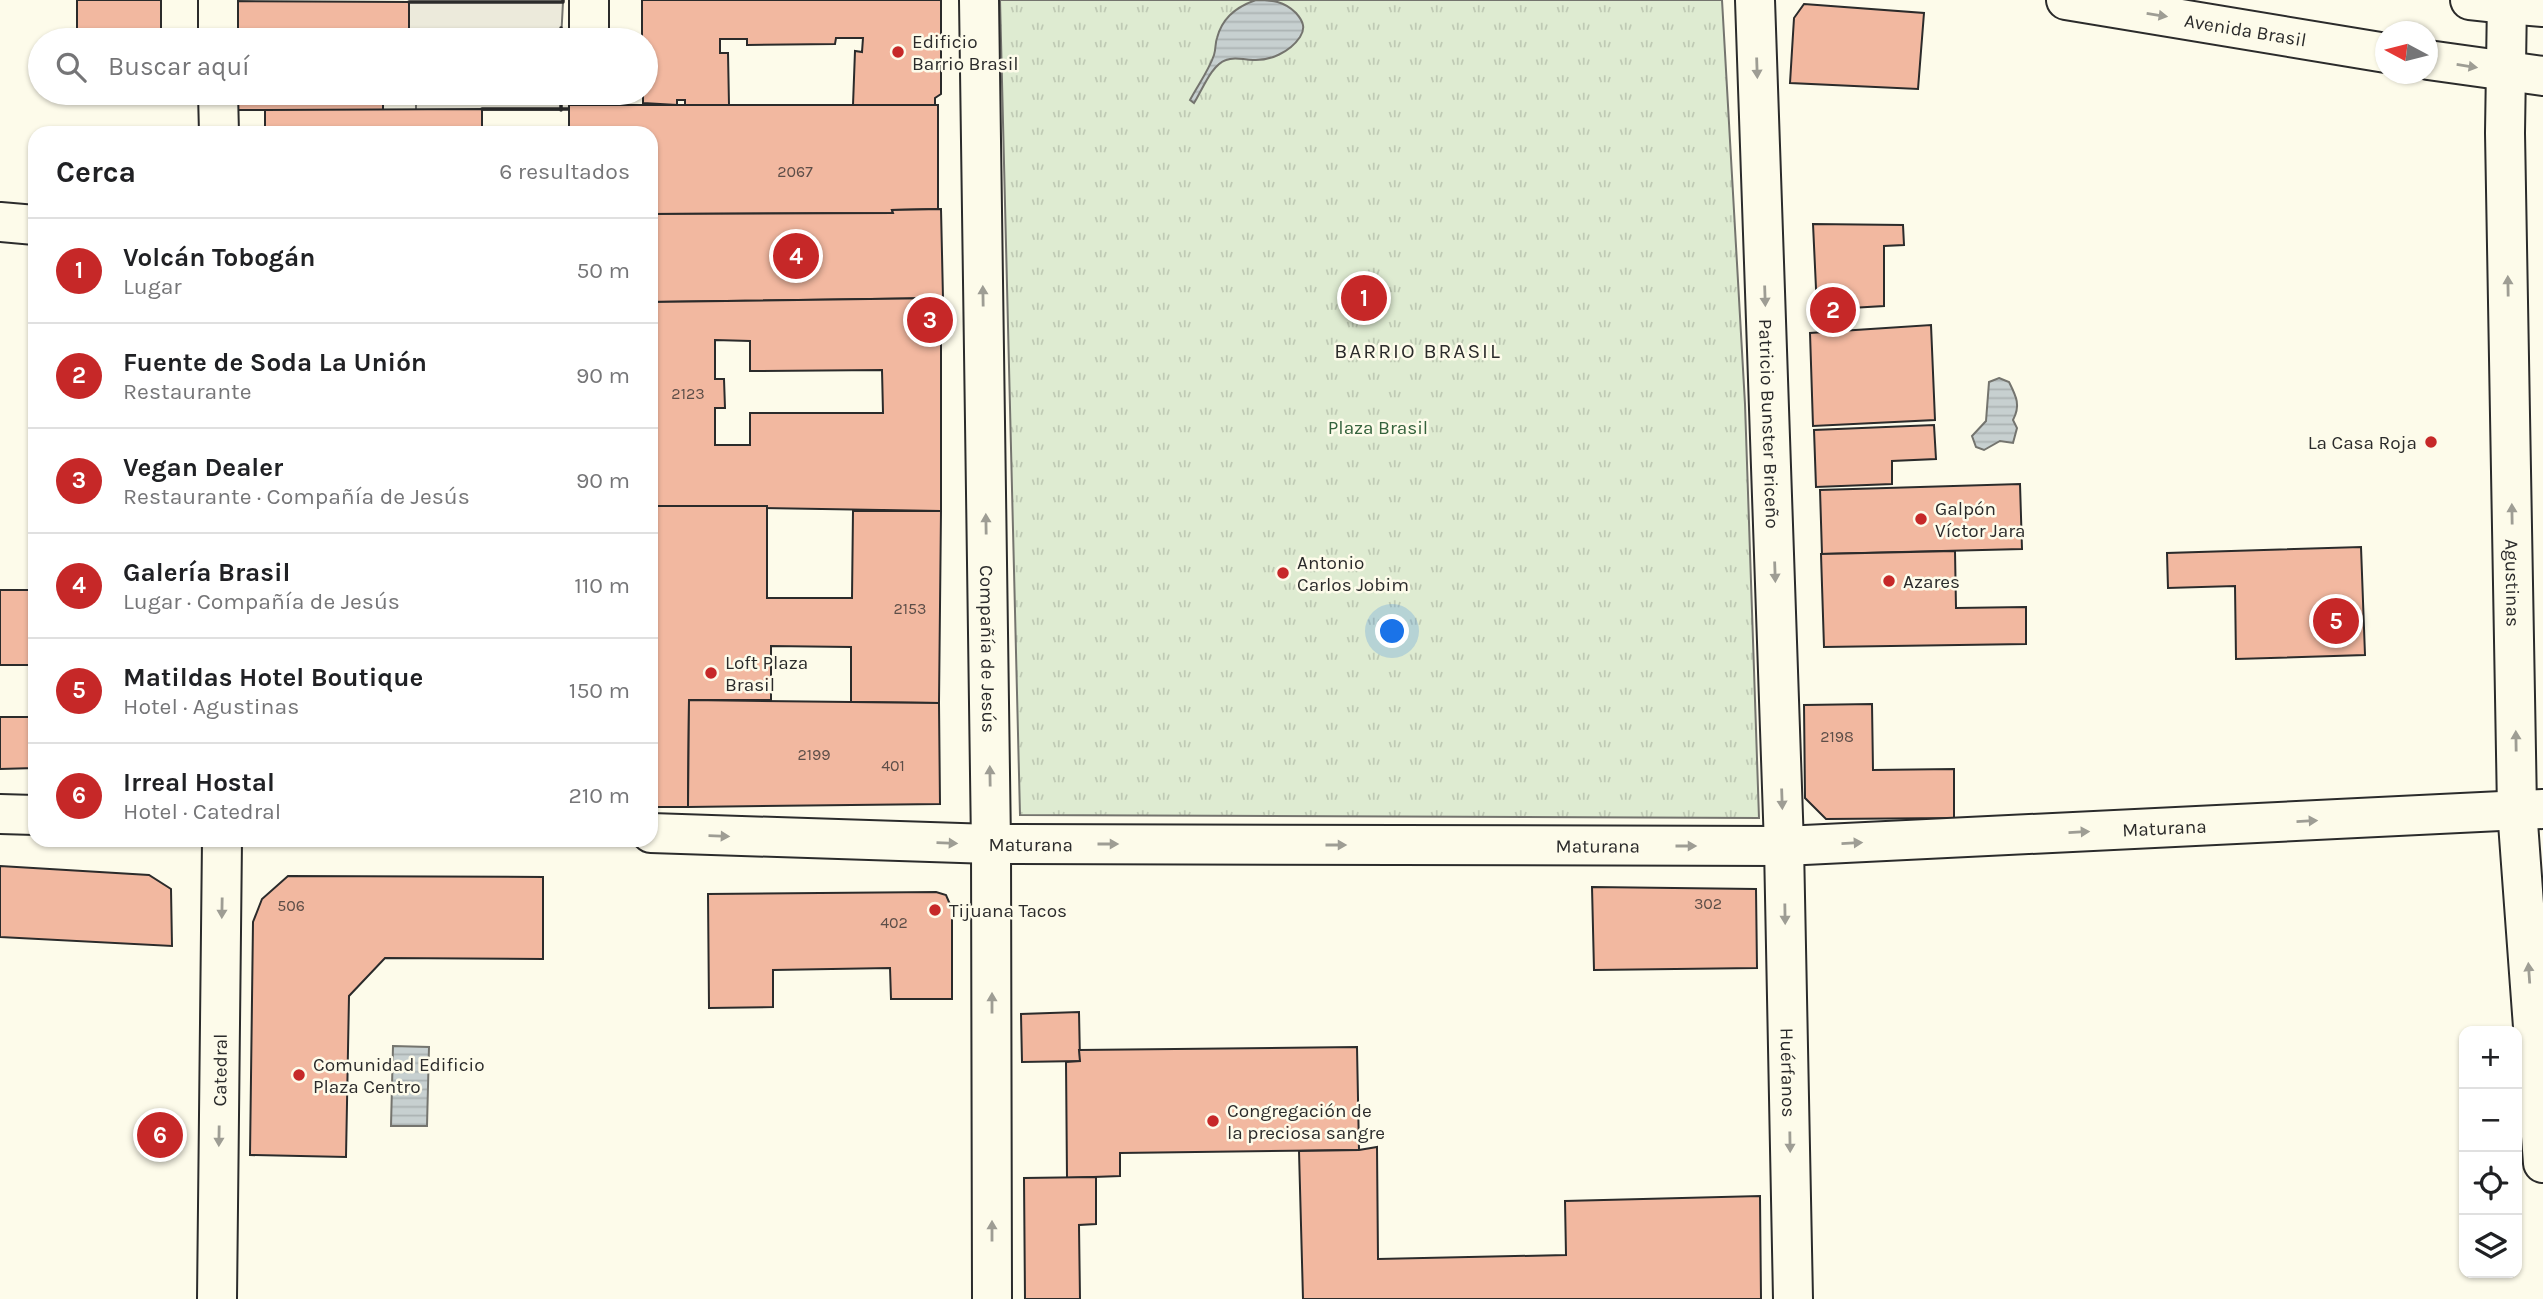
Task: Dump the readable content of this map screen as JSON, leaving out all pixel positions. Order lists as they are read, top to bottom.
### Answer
{
  "streets": {
    "street": [
      "Avenida Brasil",
      "Patricio Bunster Briceño",
      "Agustinas",
      "Compañía de Jesús",
      "Maturana",
      "Catedral",
      "Huérfanos"
    ]
  },
  "crossings": [
    ["Patricio Bunster Briceño", "Maturana"],
    ["Patricio Bunster Briceño", "Huérfanos"],
    ["Agustinas", "Maturana"],
    ["Compañía de Jesús", "Maturana"],
    ["Maturana", "Huérfanos"]
  ],
  "one_way": [
    "Avenida Brasil",
    "Patricio Bunster Briceño",
    "Agustinas",
    "Compañía de Jesús",
    "Maturana",
    "Catedral",
    "Huérfanos"
  ],
  "districts": ["BARRIO BRASIL"],
  "parks": ["Plaza Brasil"],
  "places": [
    "Edificio Barrio Brasil",
    "La Casa Roja",
    "Galpón Víctor Jara",
    "Antonio Carlos Jobim",
    "Azares",
    "Loft Plaza Brasil",
    "Tijuana Tacos",
    "Comunidad Edificio Plaza Centro",
    "Congregación de la preciosa sangre"
  ],
  "house_numbers": [
    "2067",
    "2123",
    "2153",
    "2198",
    "2199",
    "401",
    "302",
    "506",
    "402"
  ],
  "north": "left",
  "page": {
    "search": "Buscar aquí",
    "heading": ["Cerca", "6 resultados"],
    "list": [
      {
        "mark": "1",
        "name": "Volcán Tobogán",
        "note": "Lugar",
        "value": "50 m"
      },
      {
        "mark": "2",
        "name": "Fuente de Soda La Unión",
        "note": "Restaurante",
        "value": "90 m"
      },
      {
        "mark": "3",
        "name": "Vegan Dealer",
        "note": "Restaurante · Compañía de Jesús",
        "value": "90 m"
      },
      {
        "mark": "4",
        "name": "Galería Brasil",
        "note": "Lugar · Compañía de Jesús",
        "value": "110 m"
      },
      {
        "mark": "5",
        "name": "Matildas Hotel Boutique",
        "note": "Hotel · Agustinas",
        "value": "150 m"
      },
      {
        "mark": "6",
        "name": "Irreal Hostal",
        "note": "Hotel · Catedral",
        "value": "210 m"
      }
    ],
    "pins": [
      "4",
      "1",
      "2",
      "3",
      "5",
      "6"
    ],
    "map_buttons": ["+", "−"]
  }
}
